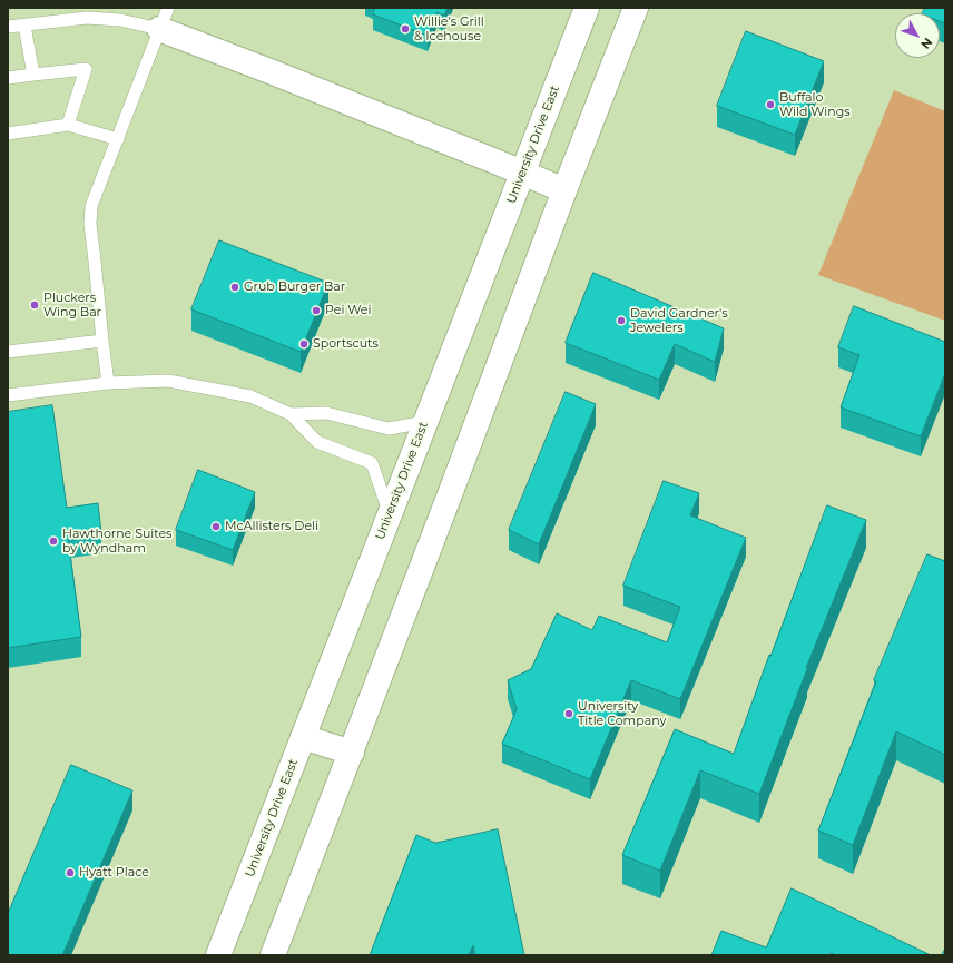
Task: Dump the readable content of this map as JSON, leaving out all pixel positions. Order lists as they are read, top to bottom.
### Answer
{
  "streets": {
    "main road": ["University Drive East"]
  },
  "places": [
    "Willie’s Grill & Icehouse",
    "Buffalo Wild Wings",
    "Grub Burger Bar",
    "Pluckers Wing Bar",
    "Pei Wei",
    "David Gardner's Jewelers",
    "Sportscuts",
    "McAllisters Deli",
    "Hawthorne Suites by Wyndham",
    "University Title Company",
    "Hyatt Place"
  ],
  "north": "bottom right"
}
